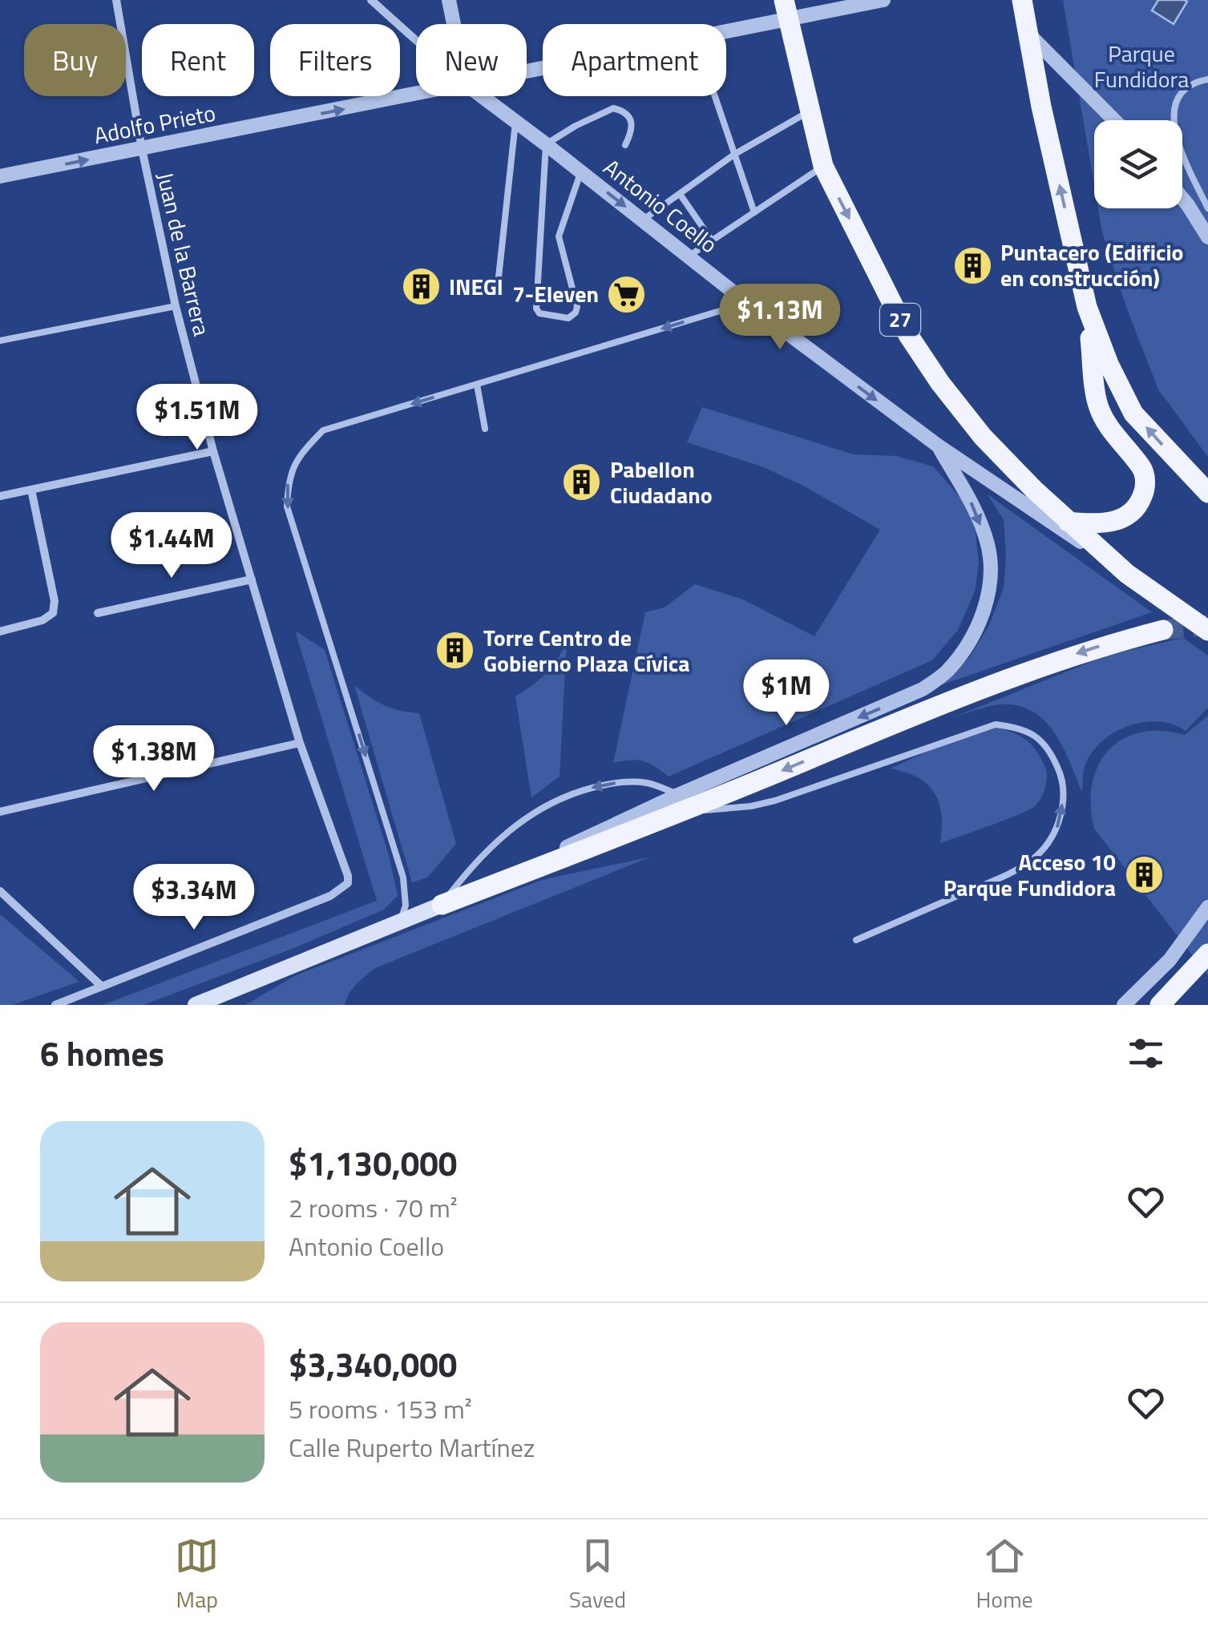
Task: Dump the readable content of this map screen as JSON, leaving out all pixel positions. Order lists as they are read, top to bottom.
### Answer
{
  "streets": {
    "main road": ["27"],
    "street": ["Adolfo Prieto", "Antonio Coello", "Juan de la Barrera"]
  },
  "crossings": [
    ["Adolfo Prieto", "Juan de la Barrera"],
    ["Adolfo Prieto", "27"],
    ["Antonio Coello", "27"]
  ],
  "one_way": ["Adolfo Prieto", "Antonio Coello"],
  "parks": ["Parque Fundidora"],
  "places": {
    "building": [
      "Puntacero (Edificio en construcción)",
      "INEGI",
      "Pabellon Ciudadano",
      "Torre Centro de Gobierno Plaza Cívica",
      "Acceso 10 Parque Fundidora"
    ],
    "supermarket": ["7-Eleven"]
  },
  "page": {
    "chip": [
      "Buy",
      "Rent",
      "Filters",
      "New",
      "Apartment"
    ],
    "price": [
      "$1.13M",
      "$1.51M",
      "$1.44M",
      "$1M",
      "$1.38M",
      "$3.34M"
    ],
    "heading": "6 homes",
    "list": [
      {
        "name": "$1,130,000",
        "note": "2 rooms · 70 m² · Antonio Coello"
      },
      {
        "name": "$3,340,000",
        "note": "5 rooms · 153 m² · Calle Ruperto Martínez"
      }
    ],
    "tabs": ["Map", "Saved", "Home"]
  }
}
